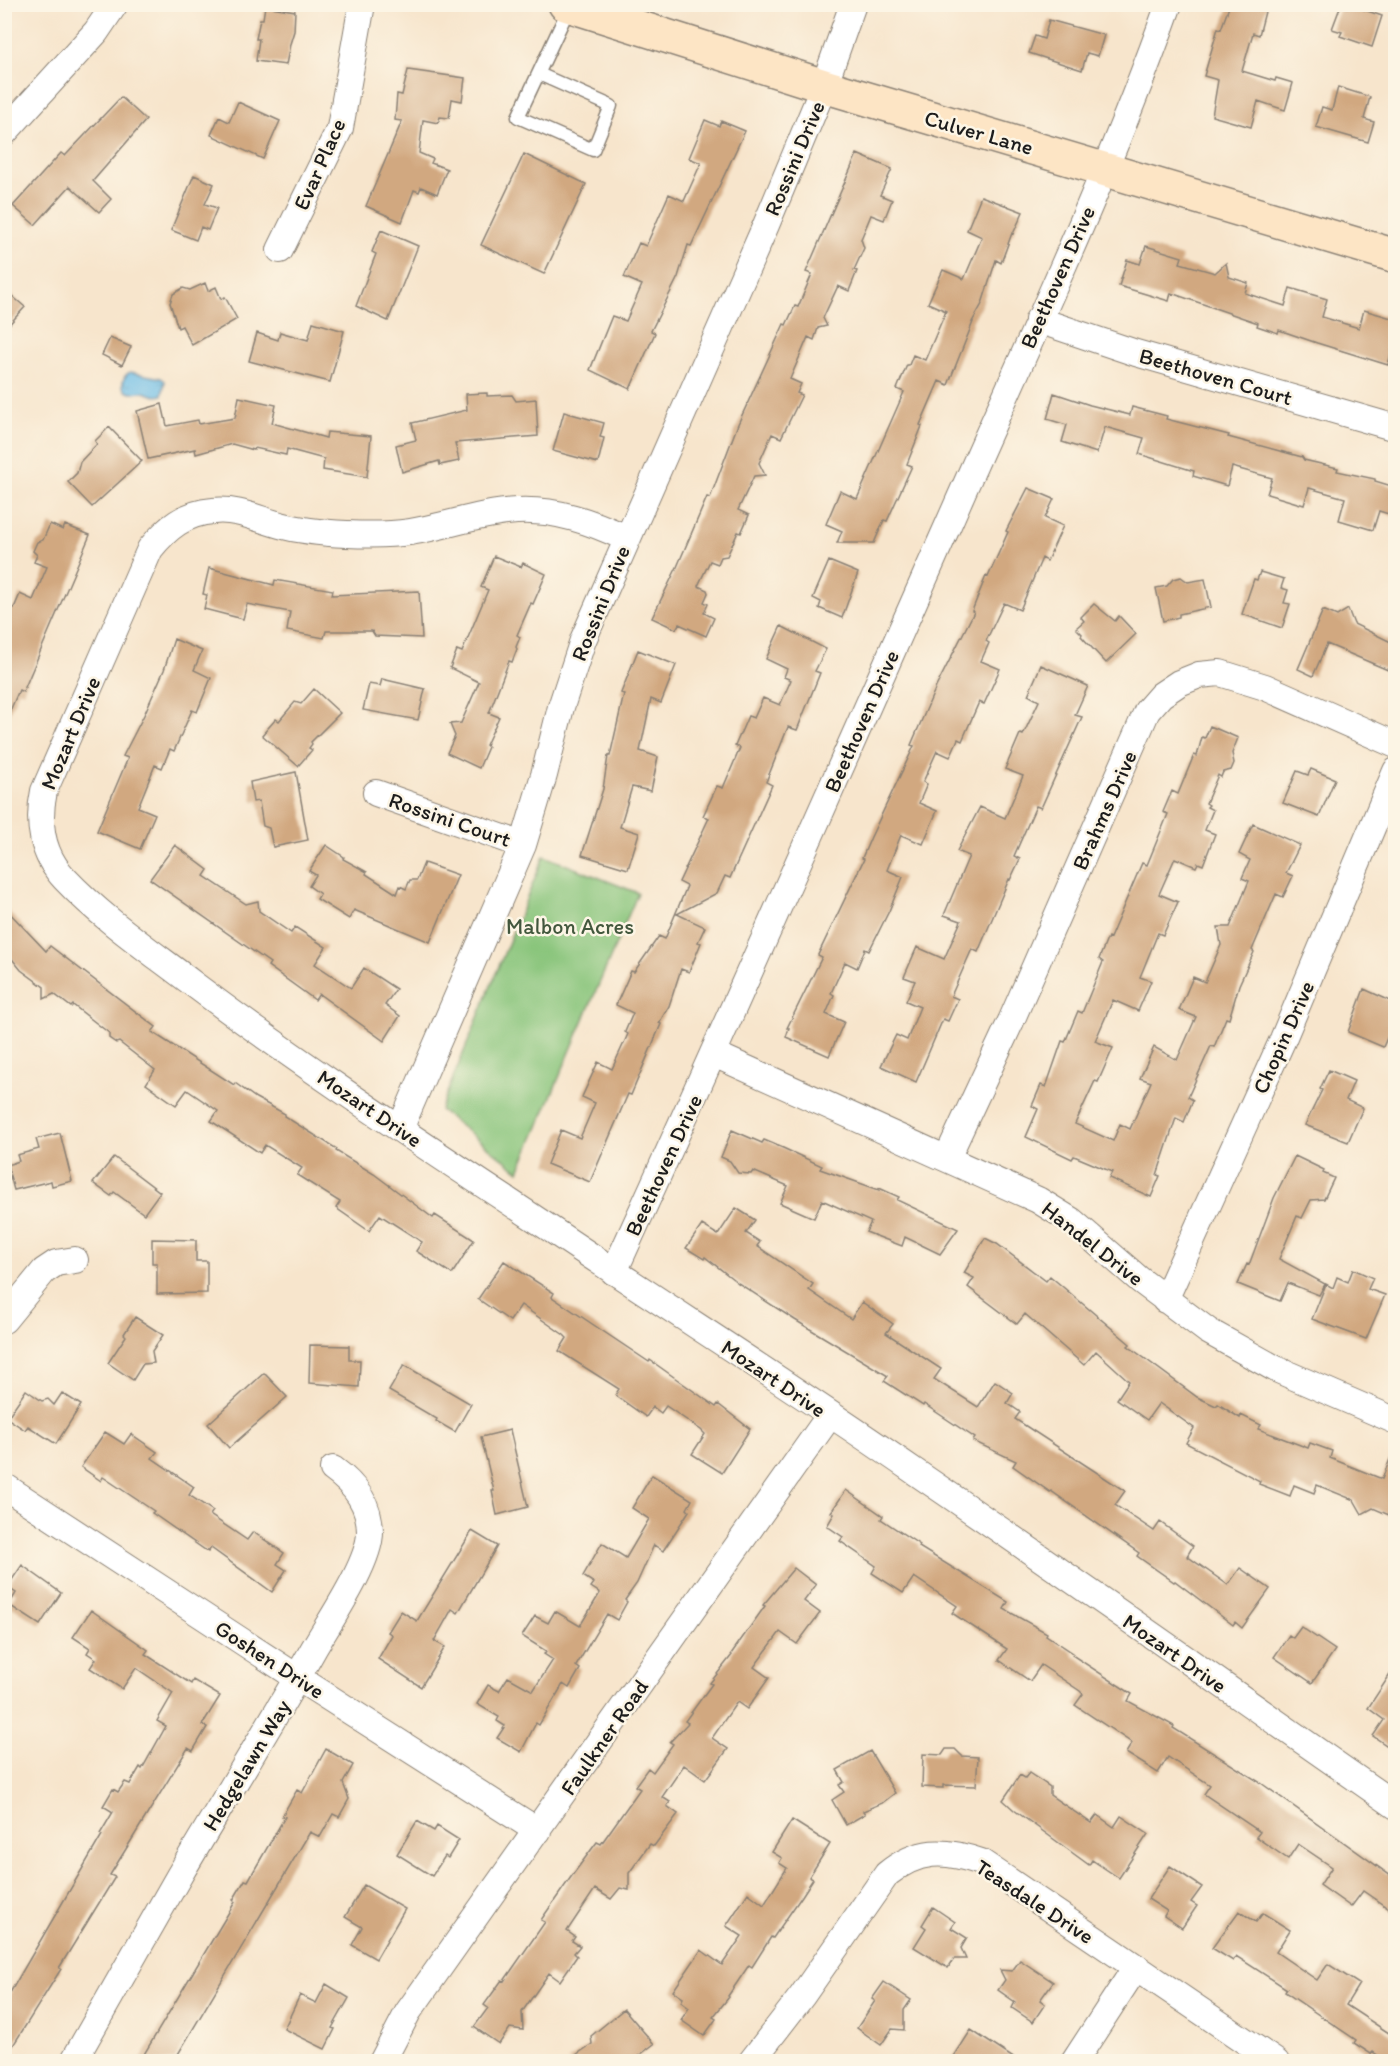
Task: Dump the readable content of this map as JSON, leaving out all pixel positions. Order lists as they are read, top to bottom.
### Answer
{
  "streets": {
    "street": [
      "Culver Lane",
      "Rossini Drive",
      "Evar Place",
      "Beethoven Drive",
      "Beethoven Court",
      "Mozart Drive",
      "Brahms Drive",
      "Rossini Court",
      "Chopin Drive",
      "Handel Drive",
      "Goshen Drive",
      "Faulkner Road",
      "Hedgelawn Way",
      "Teasdale Drive"
    ]
  },
  "crossings": [
    ["Culver Lane", "Rossini Drive"],
    ["Culver Lane", "Beethoven Drive"],
    ["Rossini Drive", "Mozart Drive"],
    ["Rossini Drive", "Rossini Court"],
    ["Beethoven Drive", "Beethoven Court"],
    ["Beethoven Drive", "Mozart Drive"],
    ["Beethoven Drive", "Handel Drive"],
    ["Mozart Drive", "Faulkner Road"],
    ["Brahms Drive", "Handel Drive"],
    ["Chopin Drive", "Handel Drive"],
    ["Goshen Drive", "Faulkner Road"],
    ["Goshen Drive", "Hedgelawn Way"]
  ],
  "parks": ["Malbon Acres"]
}
